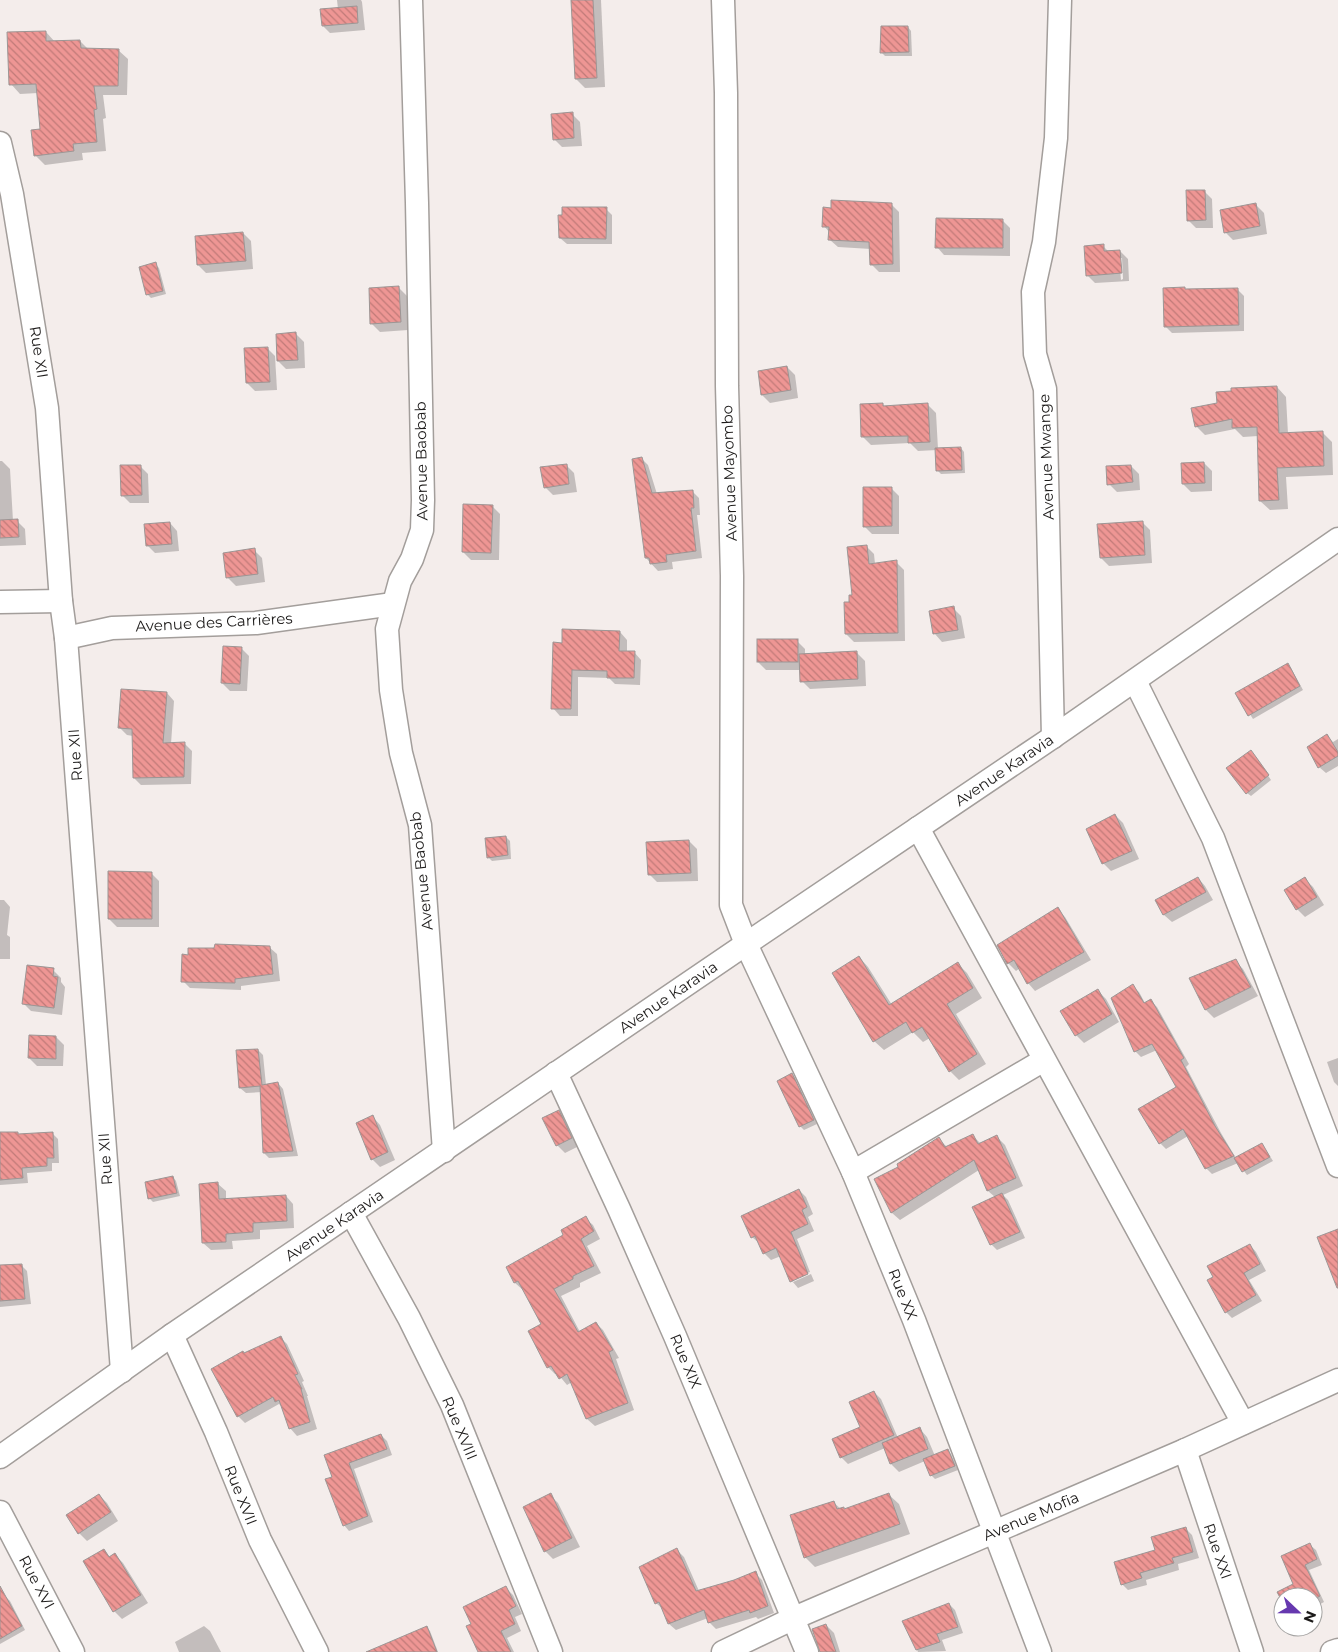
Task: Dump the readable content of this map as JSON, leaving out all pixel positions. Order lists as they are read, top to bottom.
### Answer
{
  "streets": {
    "street": [
      "Rue XII",
      "Avenue Mwange",
      "Avenue Baobab",
      "Avenue Mayombo",
      "Avenue des Carrières",
      "Avenue Karavia",
      "Rue XX",
      "Rue XIX",
      "Rue XVIII",
      "Rue XVII",
      "Avenue Mofia",
      "Rue XXI",
      "Rue XVI"
    ]
  },
  "crossings": [
    ["Rue XII", "Avenue des Carrières"],
    ["Rue XII", "Avenue Karavia"],
    ["Avenue Mwange", "Avenue Karavia"],
    ["Avenue Baobab", "Avenue des Carrières"],
    ["Avenue Baobab", "Avenue Karavia"],
    ["Avenue Mayombo", "Avenue Karavia"],
    ["Avenue Mayombo", "Rue XX"],
    ["Avenue Karavia", "Rue XX"],
    ["Avenue Karavia", "Rue XIX"],
    ["Avenue Karavia", "Rue XVIII"],
    ["Avenue Karavia", "Rue XVII"],
    ["Rue XX", "Avenue Mofia"],
    ["Rue XIX", "Avenue Mofia"],
    ["Avenue Mofia", "Rue XXI"]
  ],
  "north": "right"
}
